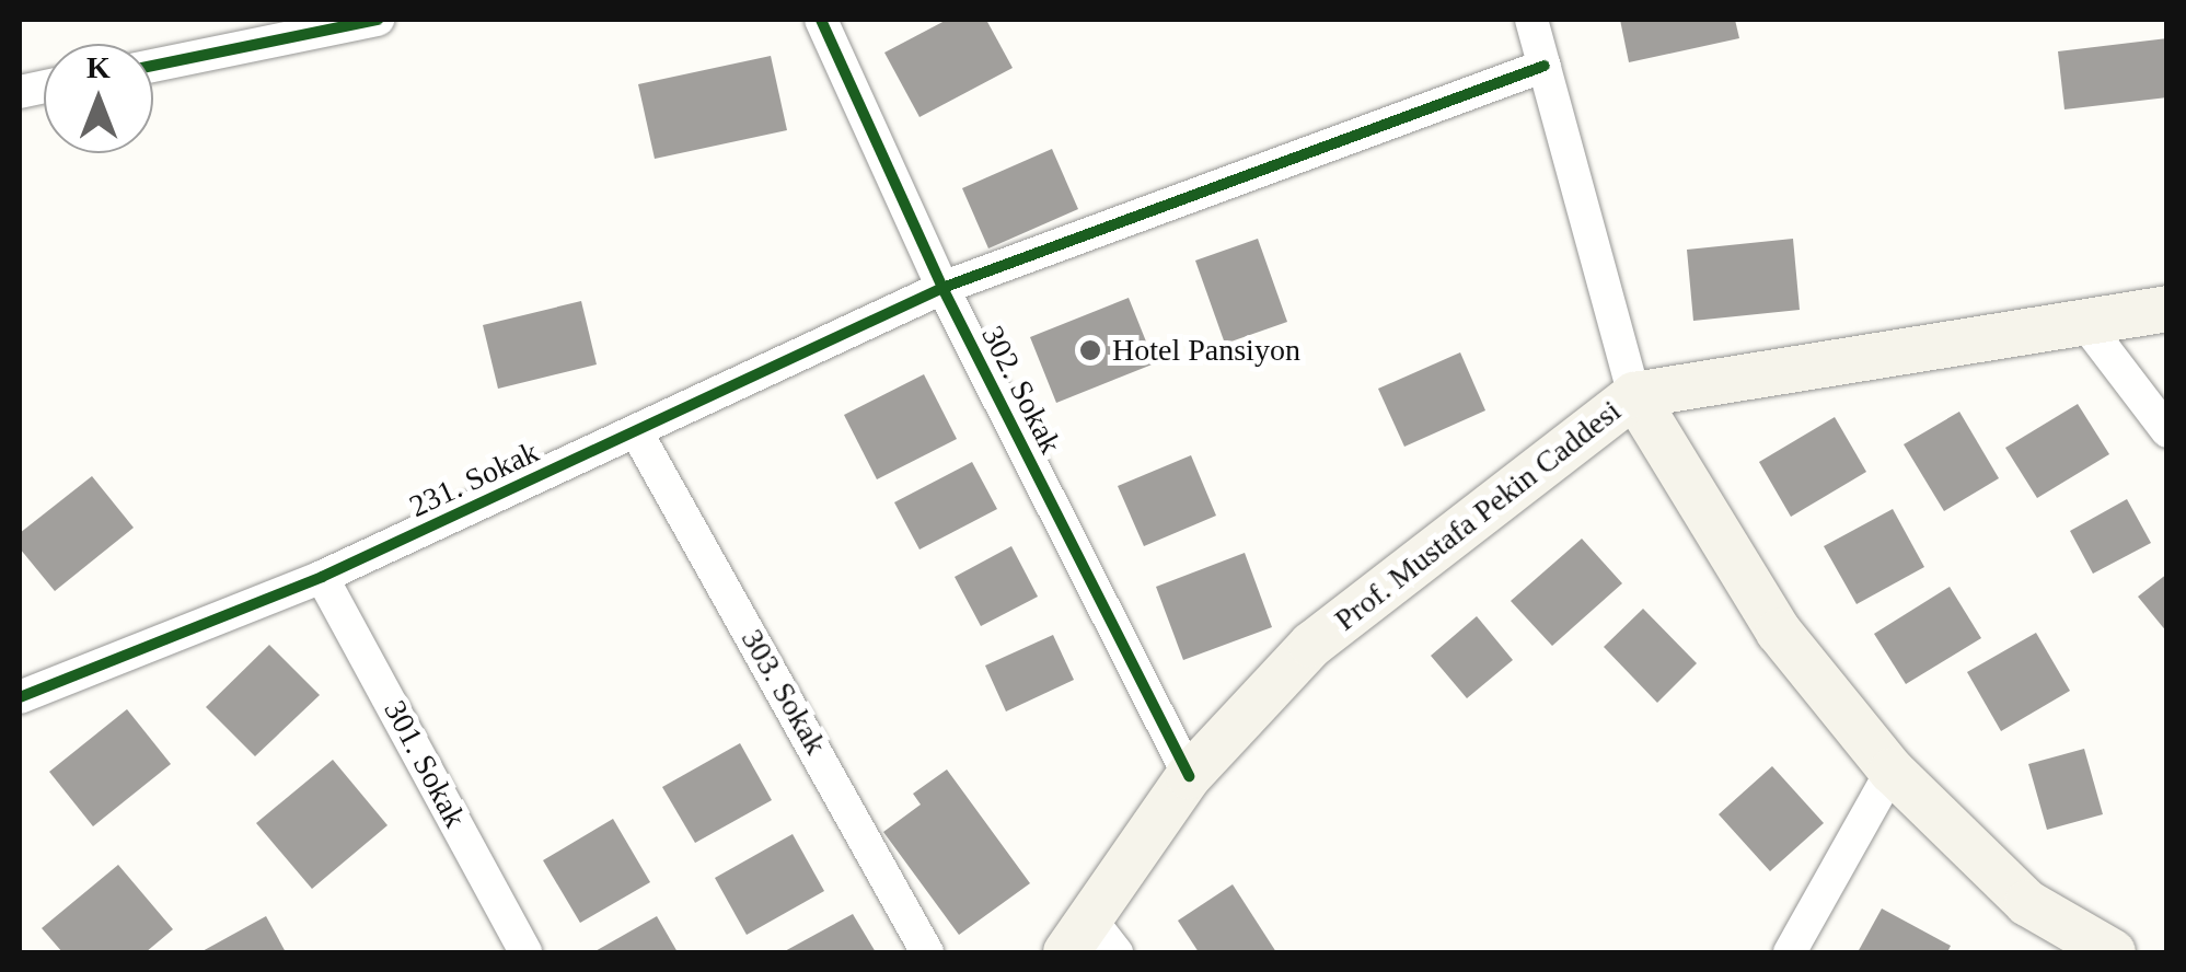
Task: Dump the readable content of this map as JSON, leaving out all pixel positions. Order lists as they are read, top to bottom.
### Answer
{
  "streets": {
    "main road": ["Prof. Mustafa Pekin Caddesi"],
    "street": [
      "302. Sokak",
      "231. Sokak",
      "303. Sokak",
      "301. Sokak"
    ]
  },
  "crossings": [
    ["302. Sokak", "231. Sokak"],
    ["302. Sokak", "Prof. Mustafa Pekin Caddesi"],
    ["231. Sokak", "303. Sokak"],
    ["231. Sokak", "301. Sokak"]
  ],
  "places": ["Hotel Pansiyon"],
  "north": "top"
}
